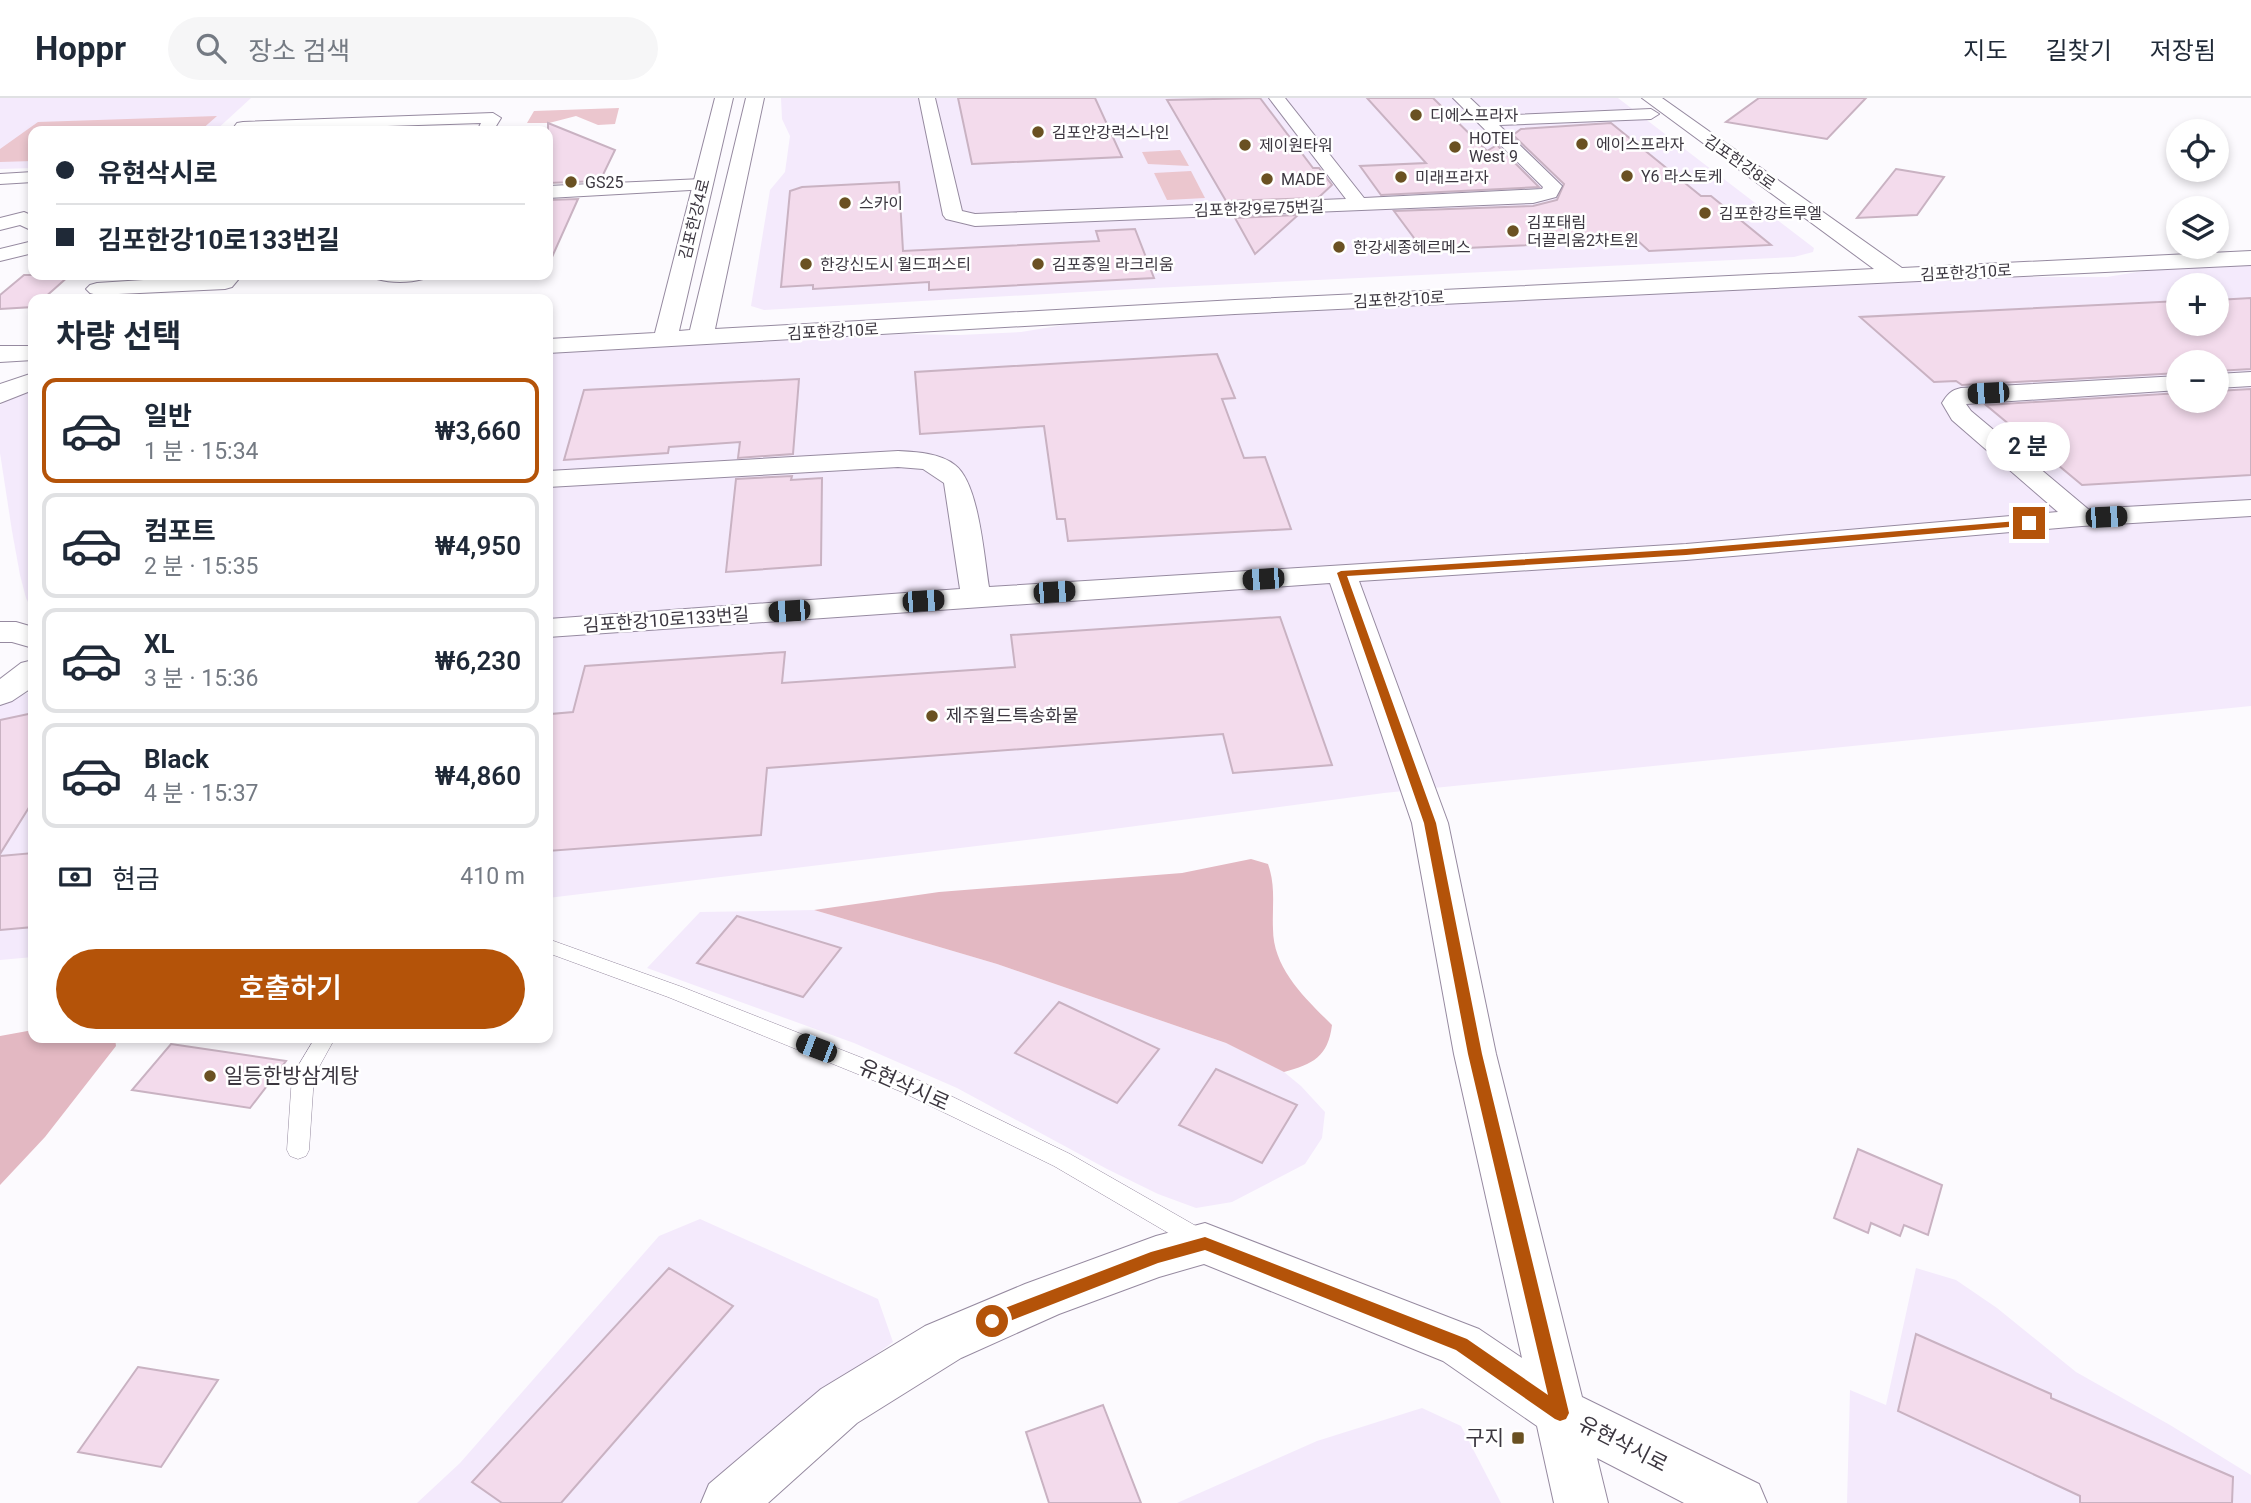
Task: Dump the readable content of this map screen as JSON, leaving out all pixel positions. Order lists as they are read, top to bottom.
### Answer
{
  "streets": {
    "street": [
      "김포한강8로",
      "김포한강9로75번길",
      "김포한강4로",
      "김포한강10로",
      "김포한강10로133번길",
      "유현삭시로"
    ]
  },
  "crossings": [
    ["김포한강8로", "김포한강10로"],
    ["김포한강4로", "김포한강10로"]
  ],
  "places": {
    "other": [
      "디에스프라자",
      "김포안강럭스나인",
      "에이스프라자",
      "제이원타워",
      "HOTEL West 9",
      "Y6 라스토케",
      "미래프라자",
      "MADE",
      "GS25",
      "스카이",
      "김포한강트루엘",
      "김포태림 더끌리움2차트윈",
      "한강세종헤르메스",
      "한강신도시 월드퍼스티",
      "김포중일 라크리움",
      "제주월드특송화물",
      "일등한방삼계탕"
    ],
    "transit": ["구지"]
  },
  "page": {
    "header": "Hoppr",
    "search": "장소 검색",
    "nav": ["지도", "길찾기", "저장됨"],
    "map_buttons": ["+", "−"],
    "banner": ["유현삭시로", "김포한강10로133번길"],
    "heading": "차량 선택",
    "list": [
      {
        "name": "일반",
        "note": "1 분 · 15:34",
        "value": "₩3,660"
      },
      {
        "name": "컴포트",
        "note": "2 분 · 15:35",
        "value": "₩4,950"
      },
      {
        "name": "XL",
        "note": "3 분 · 15:36",
        "value": "₩6,230"
      },
      {
        "name": "Black",
        "note": "4 분 · 15:37",
        "value": "₩4,860"
      }
    ],
    "bubble": "2 분",
    "pay": ["현금", "410 m"],
    "buttons": "호출하기"
  }
}
